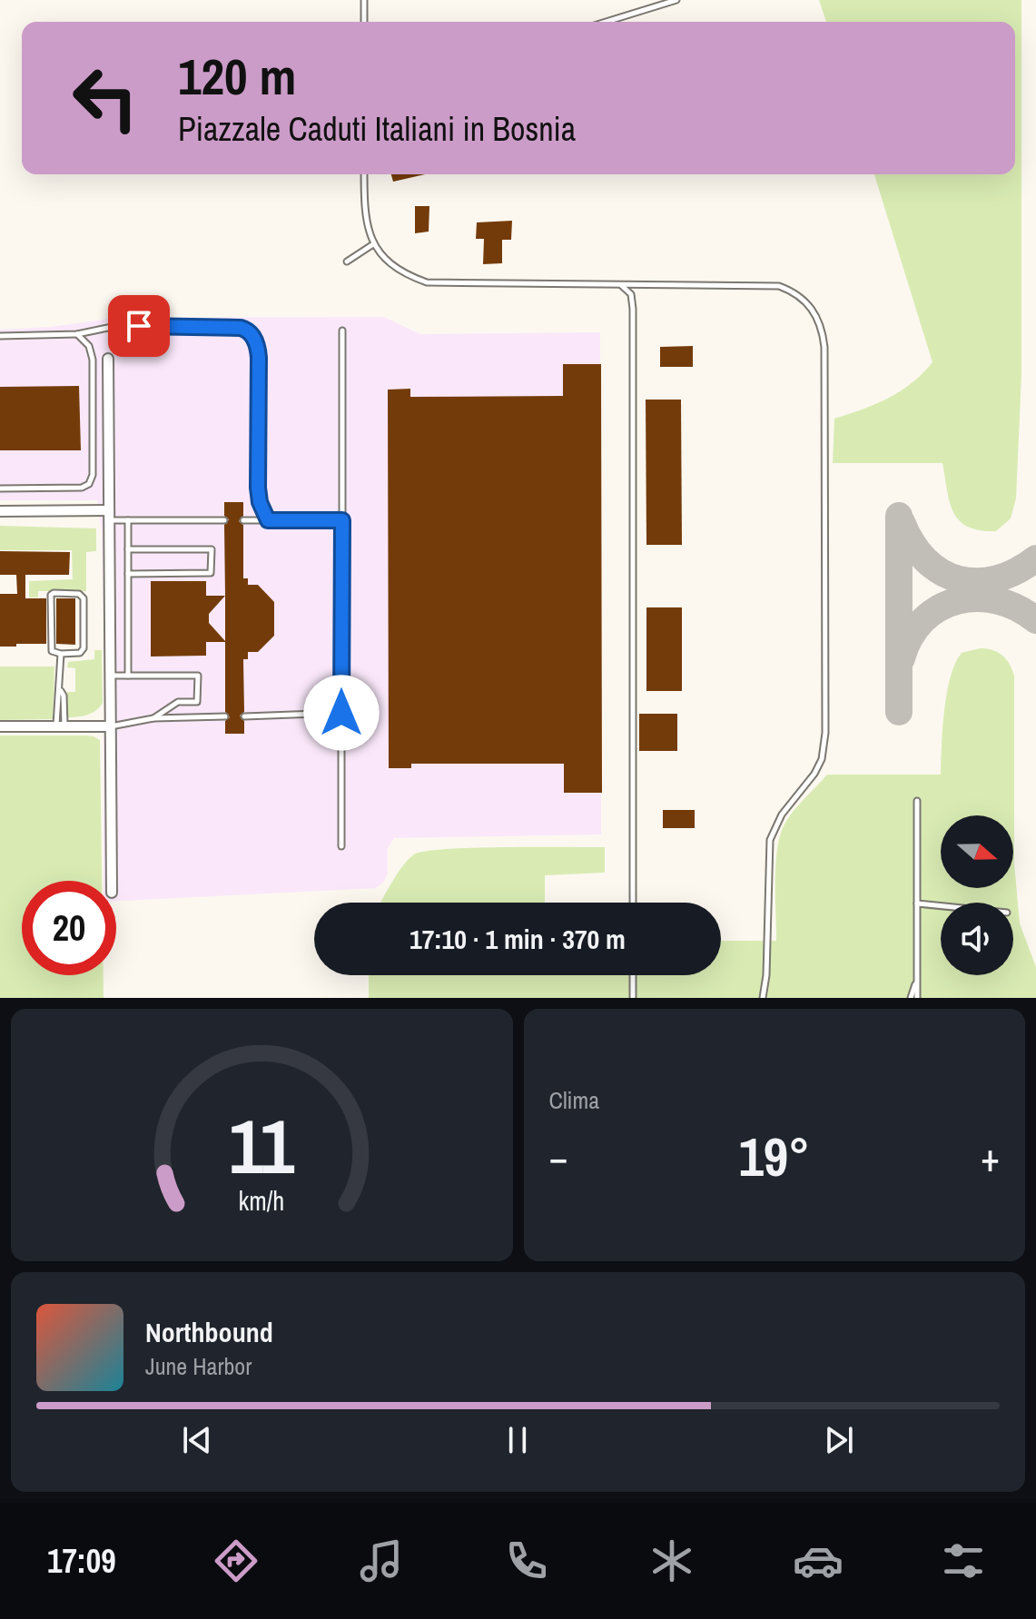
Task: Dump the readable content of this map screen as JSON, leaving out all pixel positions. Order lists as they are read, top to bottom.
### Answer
{
  "north": "right",
  "page": {
    "turn": ["120 m", "Piazzale Caduti Italiani in Bosnia"],
    "limit": "20",
    "trip": "17:10 · 1 min · 370 m",
    "tile": "Clima",
    "heat": ["−", "19°", "+"],
    "song": ["Northbound", "June Harbor"],
    "tabs": "17:09",
    "gauge": ["11", "km/h"]
  }
}
